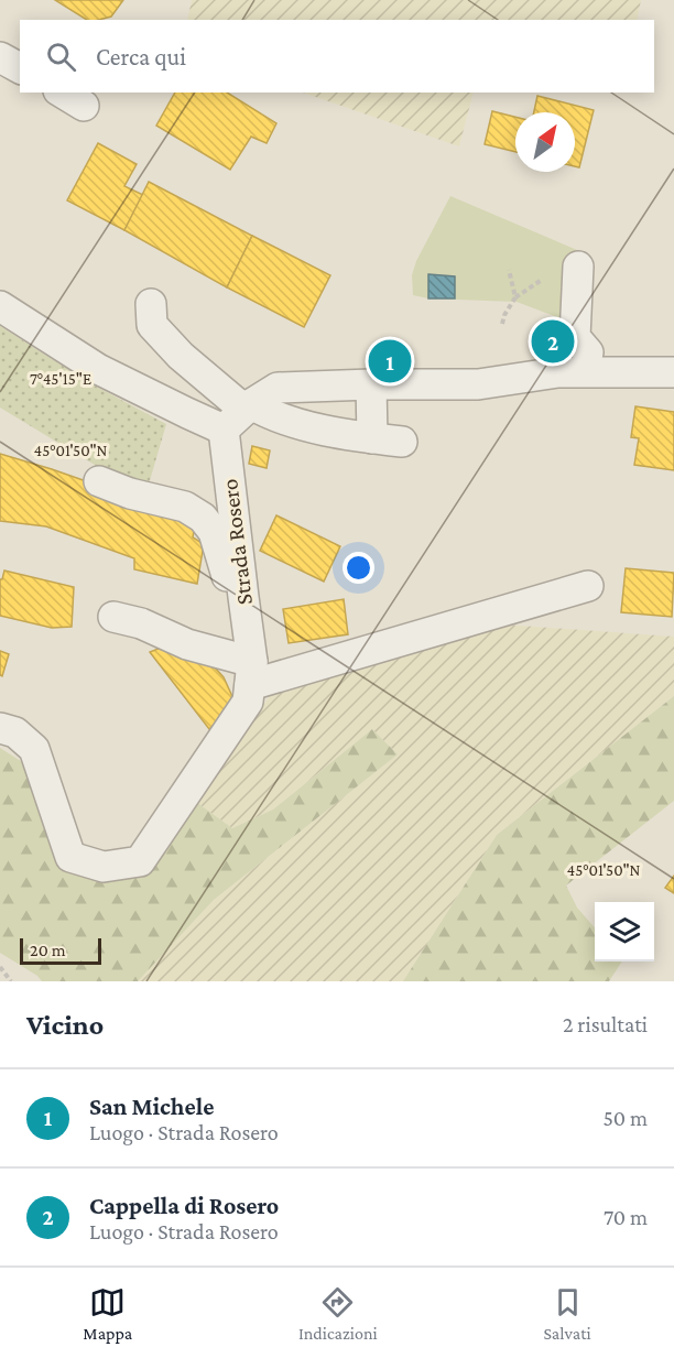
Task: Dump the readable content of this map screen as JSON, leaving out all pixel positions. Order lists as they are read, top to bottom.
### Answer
{
  "streets": {
    "street": ["Strada Rosero"]
  },
  "scale_bar": "20 m",
  "north": "top right",
  "page": {
    "search": "Cerca qui",
    "pins": ["2", "1"],
    "scale": "20 m",
    "heading": ["Vicino", "2 risultati"],
    "list": [
      {
        "mark": "1",
        "name": "San Michele",
        "note": "Luogo · Strada Rosero",
        "value": "50 m"
      },
      {
        "mark": "2",
        "name": "Cappella di Rosero",
        "note": "Luogo · Strada Rosero",
        "value": "70 m"
      }
    ],
    "nav": ["Mappa", "Indicazioni", "Salvati"]
  },
  "coordinates": ["7°45'15\"E", "45°01'50\"N"]
}
